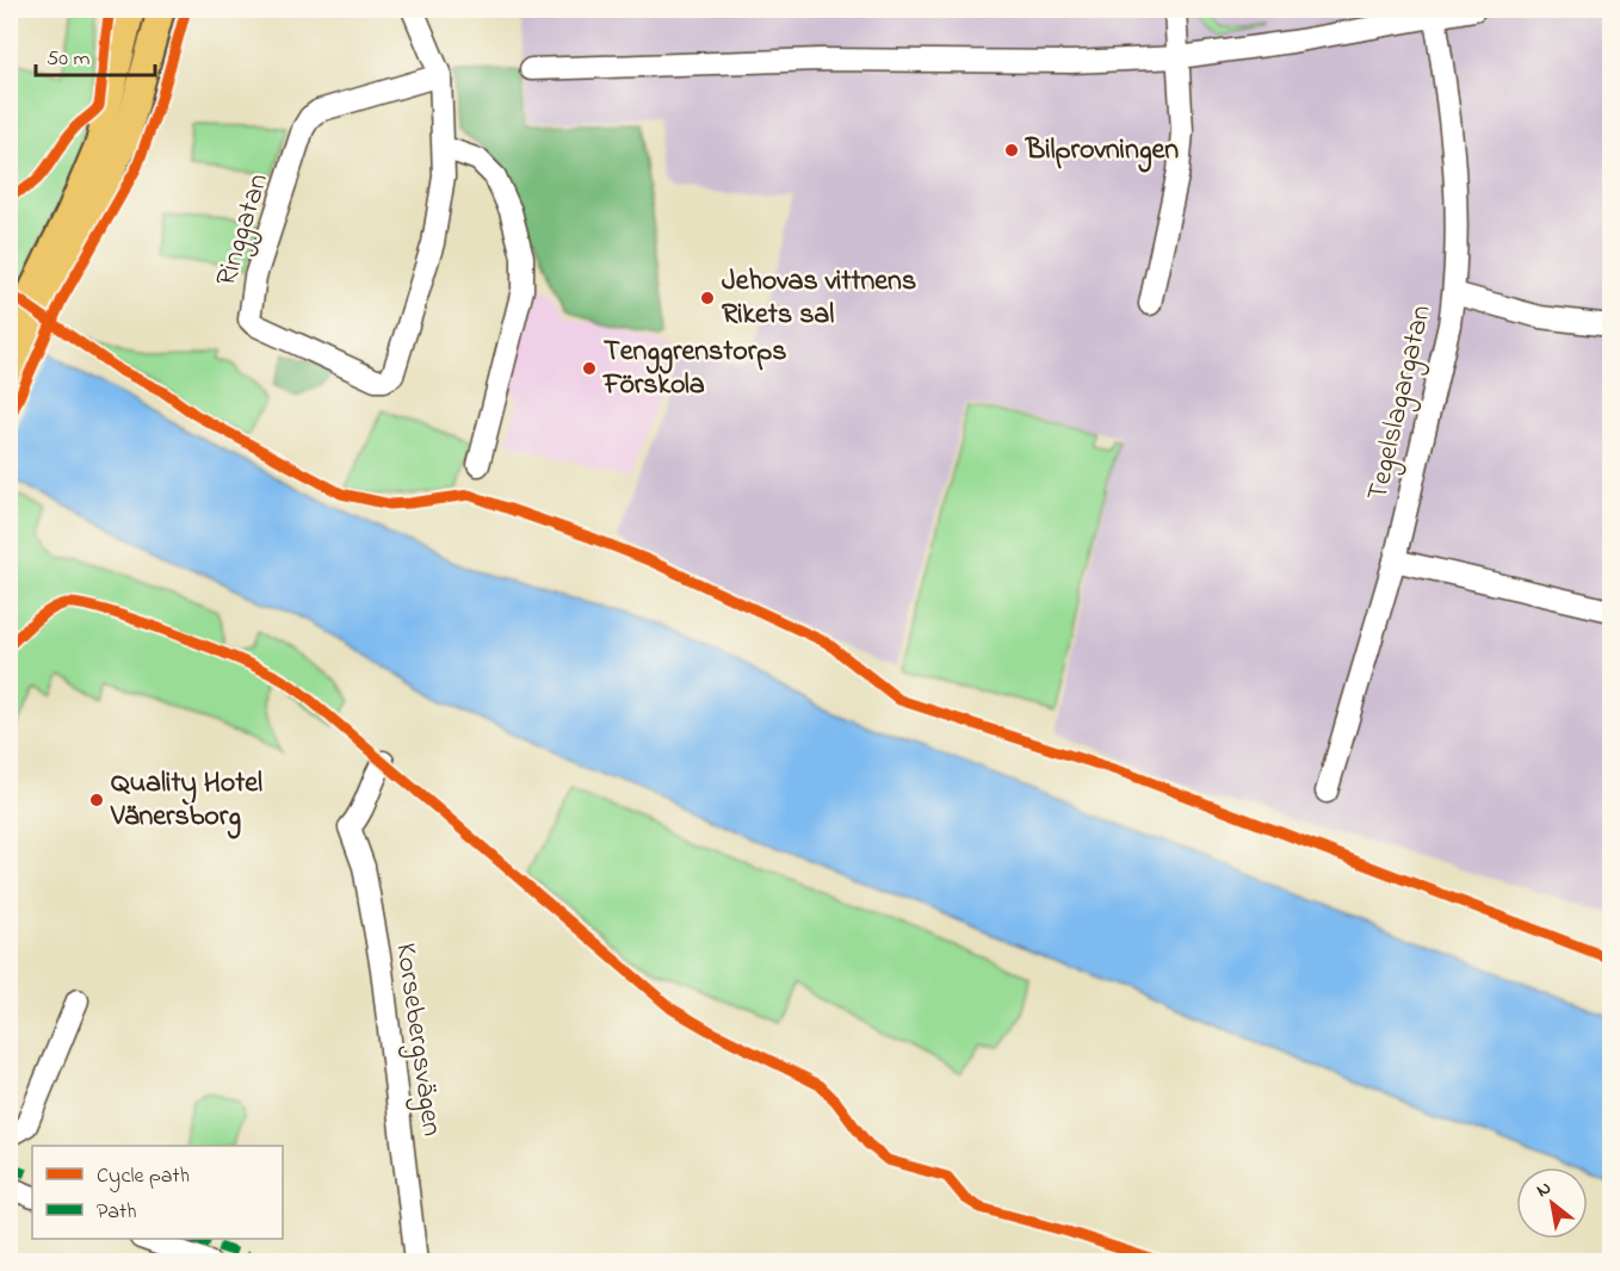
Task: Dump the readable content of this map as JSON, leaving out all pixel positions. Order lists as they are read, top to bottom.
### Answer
{
  "streets": {
    "street": ["Ringgatan", "Tegelslagargatan", "Korsebergsvägen"]
  },
  "places": [
    "Bilprovningen",
    "Jehovas vittnens Rikets sal",
    "Tenggrenstorps Förskola",
    "Quality Hotel Vänersborg"
  ],
  "legend": ["Cycle path", "Path"],
  "scale_bar": "50 m",
  "north": "top left"
}
